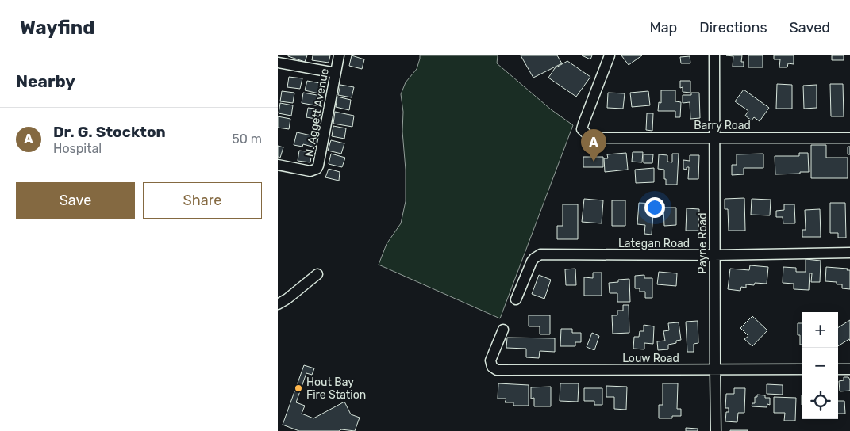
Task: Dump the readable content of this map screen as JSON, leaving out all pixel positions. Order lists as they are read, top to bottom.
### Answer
{
  "streets": {
    "street": [
      "N. Aggett Avenue",
      "Barry Road",
      "Lategan Road",
      "Payne Road",
      "Louw Road"
    ]
  },
  "crossings": [
    ["Barry Road", "Payne Road"],
    ["Lategan Road", "Payne Road"],
    ["Payne Road", "Louw Road"]
  ],
  "places": ["Hout Bay Fire Station"],
  "page": {
    "header": "Wayfind",
    "nav": ["Map", "Directions", "Saved"],
    "heading": "Nearby",
    "list": [
      {
        "mark": "A",
        "name": "Dr. G. Stockton",
        "note": "Hospital",
        "value": "50 m"
      }
    ],
    "pins": "A",
    "buttons": ["Save", "Share"],
    "map_buttons": ["+", "−"]
  }
}
